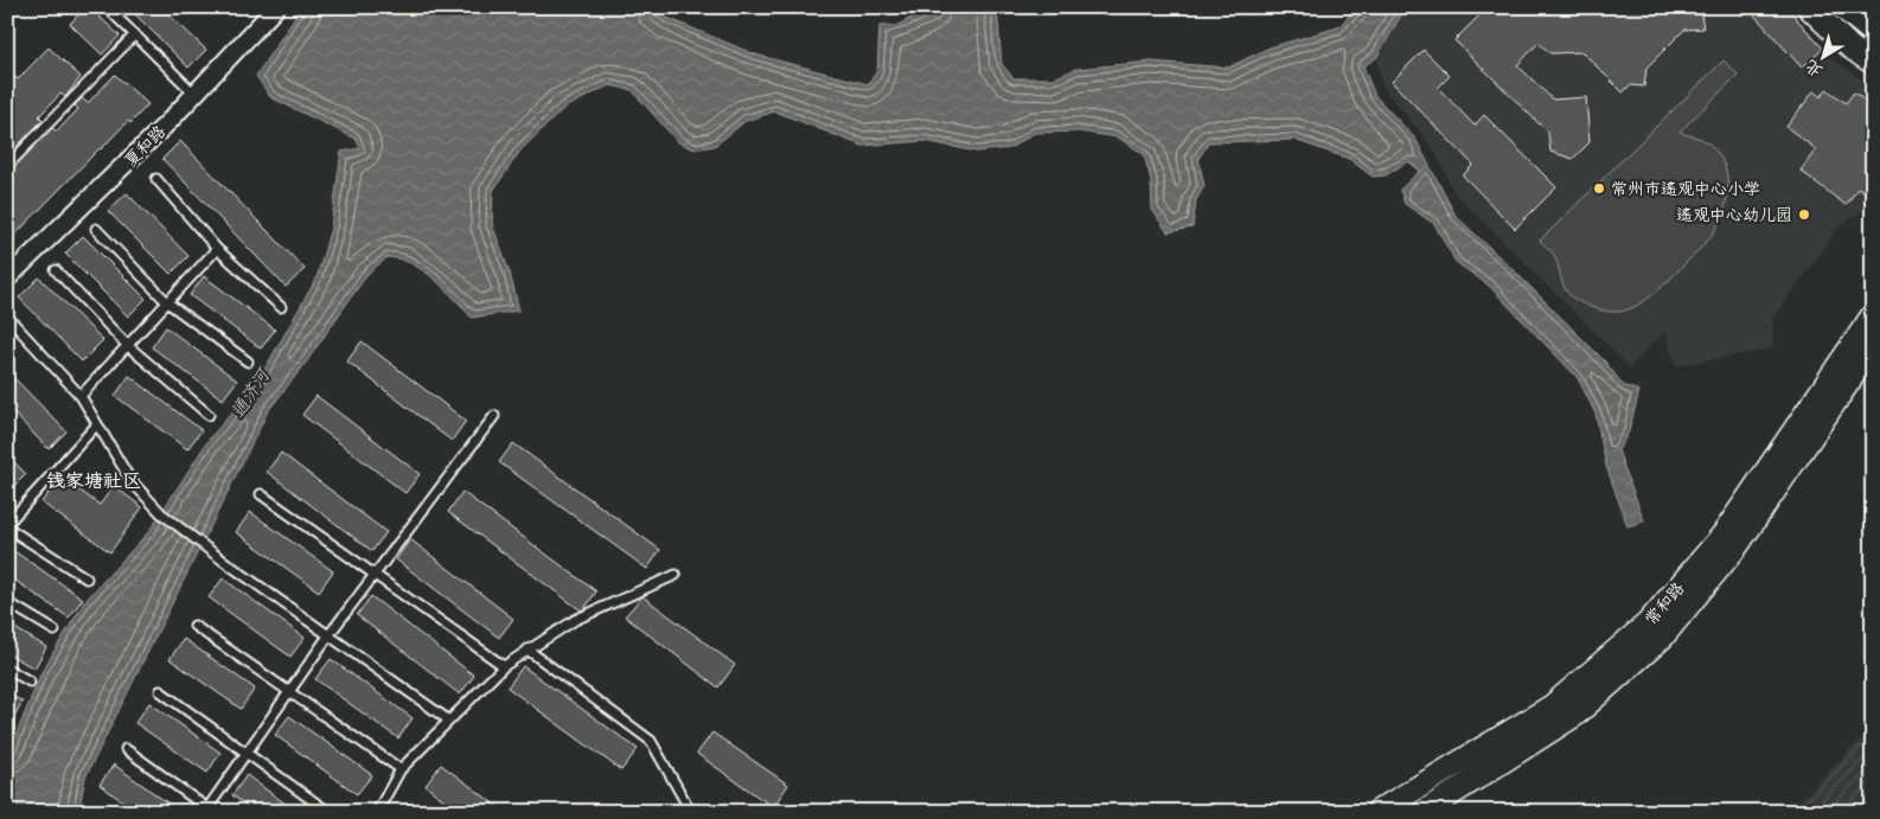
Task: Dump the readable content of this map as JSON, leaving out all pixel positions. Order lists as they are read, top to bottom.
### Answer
{
  "streets": {
    "street": ["夏和路", "常和路"]
  },
  "districts": ["钱家塘社区"],
  "water": ["通济河"],
  "places": ["常州市遥观中心小学", "遥观中心幼儿园"],
  "north": "bottom left"
}
